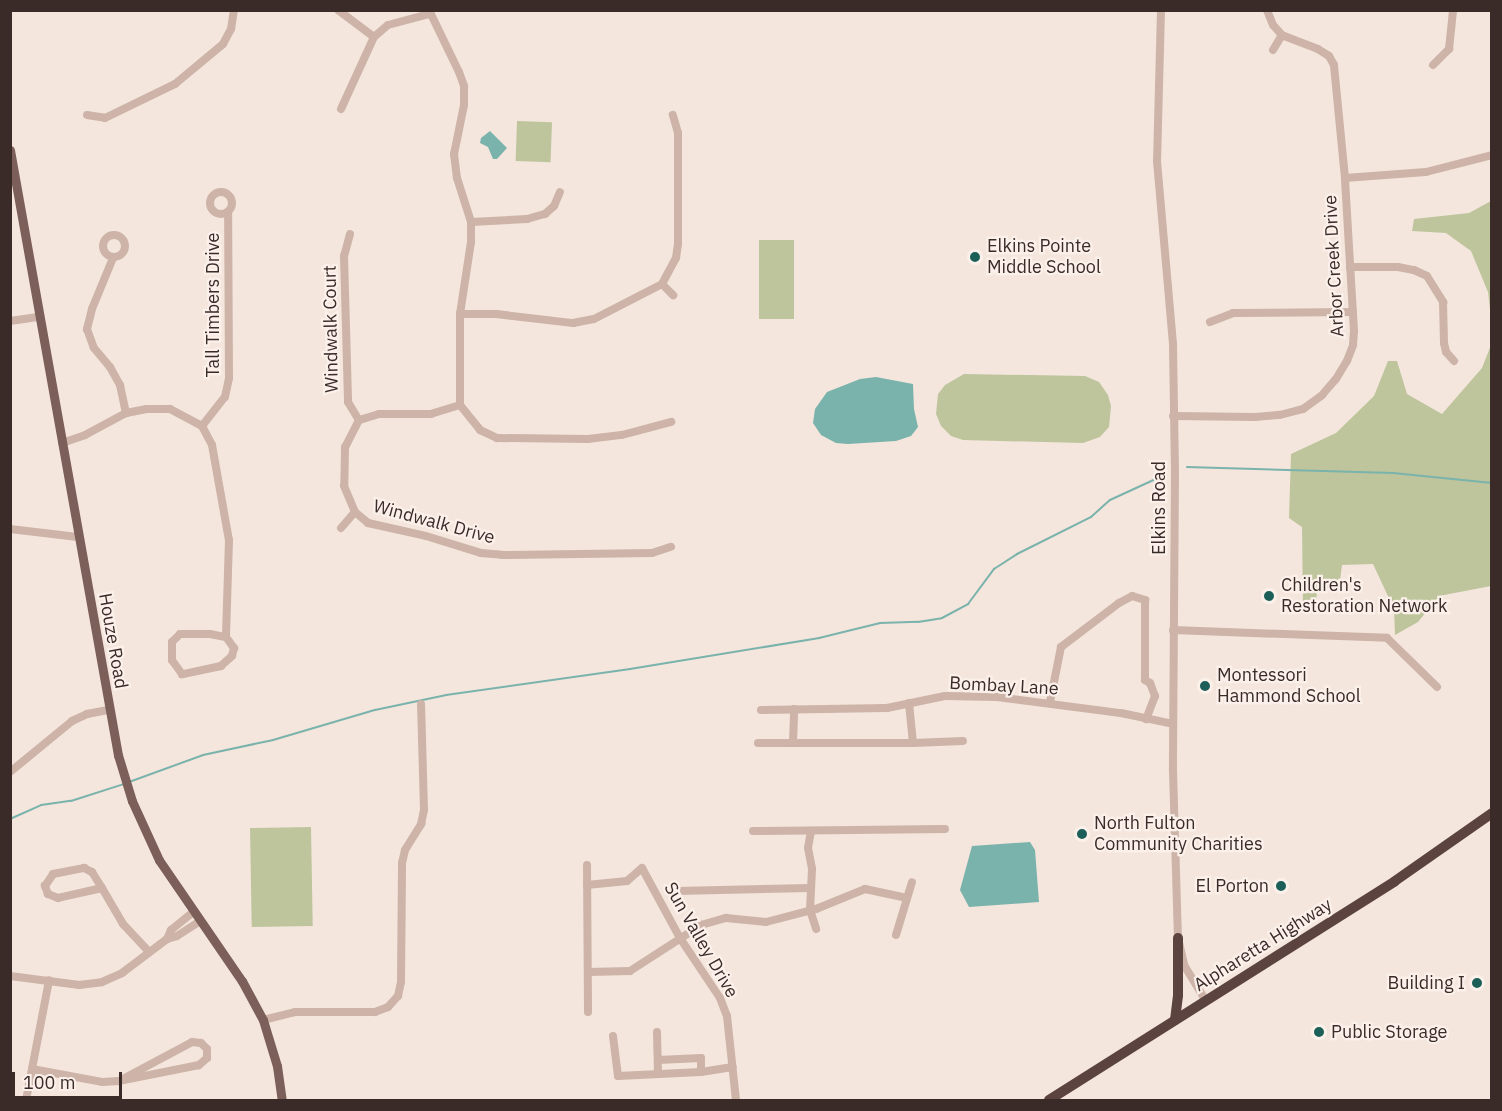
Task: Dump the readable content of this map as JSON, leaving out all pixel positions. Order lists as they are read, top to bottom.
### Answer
{
  "streets": {
    "highway": ["Alpharetta Highway"],
    "main road": ["Houze Road"],
    "street": [
      "Arbor Creek Drive",
      "Tall Timbers Drive",
      "Windwalk Court",
      "Elkins Road",
      "Windwalk Drive",
      "Bombay Lane",
      "Sun Valley Drive"
    ]
  },
  "crossings": [
    ["Arbor Creek Drive", "Elkins Road"],
    ["Windwalk Court", "Windwalk Drive"],
    ["Elkins Road", "Bombay Lane"],
    ["Elkins Road", "Alpharetta Highway"]
  ],
  "places": [
    "Elkins Pointe Middle School",
    "Children's Restoration Network",
    "Montessori Hammond School",
    "North Fulton Community Charities",
    "El Porton",
    "Building I",
    "Public Storage"
  ],
  "scale_bar": "100 m"
}
